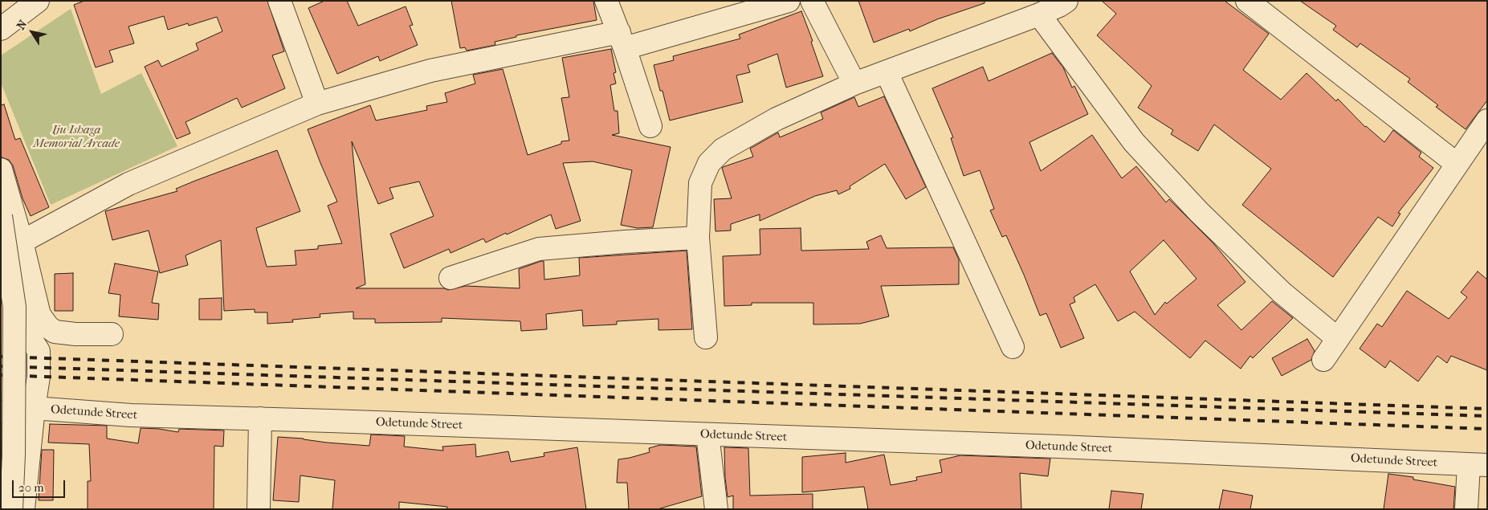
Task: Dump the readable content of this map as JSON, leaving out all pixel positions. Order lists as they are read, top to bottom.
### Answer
{
  "streets": {
    "street": ["Odetunde Street"]
  },
  "parks": ["Iju Ishaga Memorial Arcade"],
  "scale_bar": "20 m",
  "north": "top left"
}
